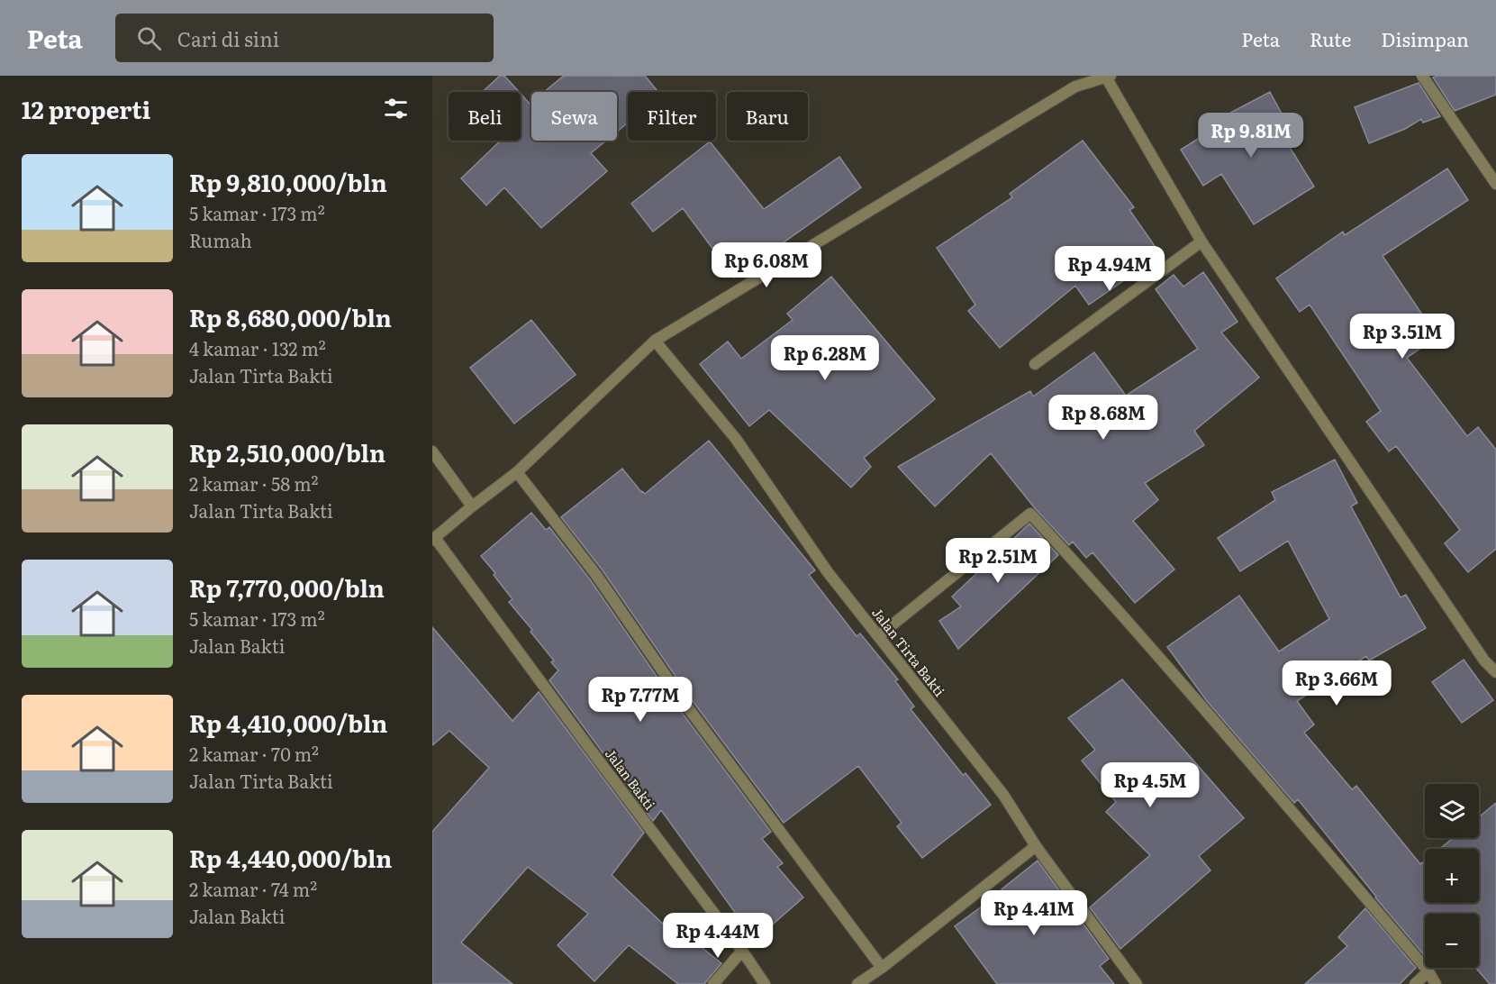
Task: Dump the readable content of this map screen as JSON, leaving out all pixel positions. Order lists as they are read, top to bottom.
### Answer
{
  "streets": {
    "street": ["Jalan Tirta Bakti", "Jalan Bakti"]
  },
  "page": {
    "header": "Peta",
    "search": "Cari di sini",
    "nav": ["Peta", "Rute", "Disimpan"],
    "heading": "12 properti",
    "chip": [
      "Beli",
      "Sewa",
      "Filter",
      "Baru"
    ],
    "price": [
      "Rp 9.81M",
      "Rp 6.08M",
      "Rp 4.94M",
      "Rp 3.51M",
      "Rp 6.28M",
      "Rp 8.68M",
      "Rp 2.51M",
      "Rp 3.66M",
      "Rp 7.77M",
      "Rp 4.5M",
      "Rp 4.41M",
      "Rp 4.44M"
    ],
    "list": [
      {
        "name": "Rp 9,810,000/bln",
        "note": "5 kamar · 173 m² · Rumah"
      },
      {
        "name": "Rp 8,680,000/bln",
        "note": "4 kamar · 132 m² · Jalan Tirta Bakti"
      },
      {
        "name": "Rp 2,510,000/bln",
        "note": "2 kamar · 58 m² · Jalan Tirta Bakti"
      },
      {
        "name": "Rp 7,770,000/bln",
        "note": "5 kamar · 173 m² · Jalan Bakti"
      },
      {
        "name": "Rp 4,410,000/bln",
        "note": "2 kamar · 70 m² · Jalan Tirta Bakti"
      },
      {
        "name": "Rp 4,440,000/bln",
        "note": "2 kamar · 74 m² · Jalan Bakti"
      }
    ],
    "map_buttons": ["+", "−"]
  }
}
